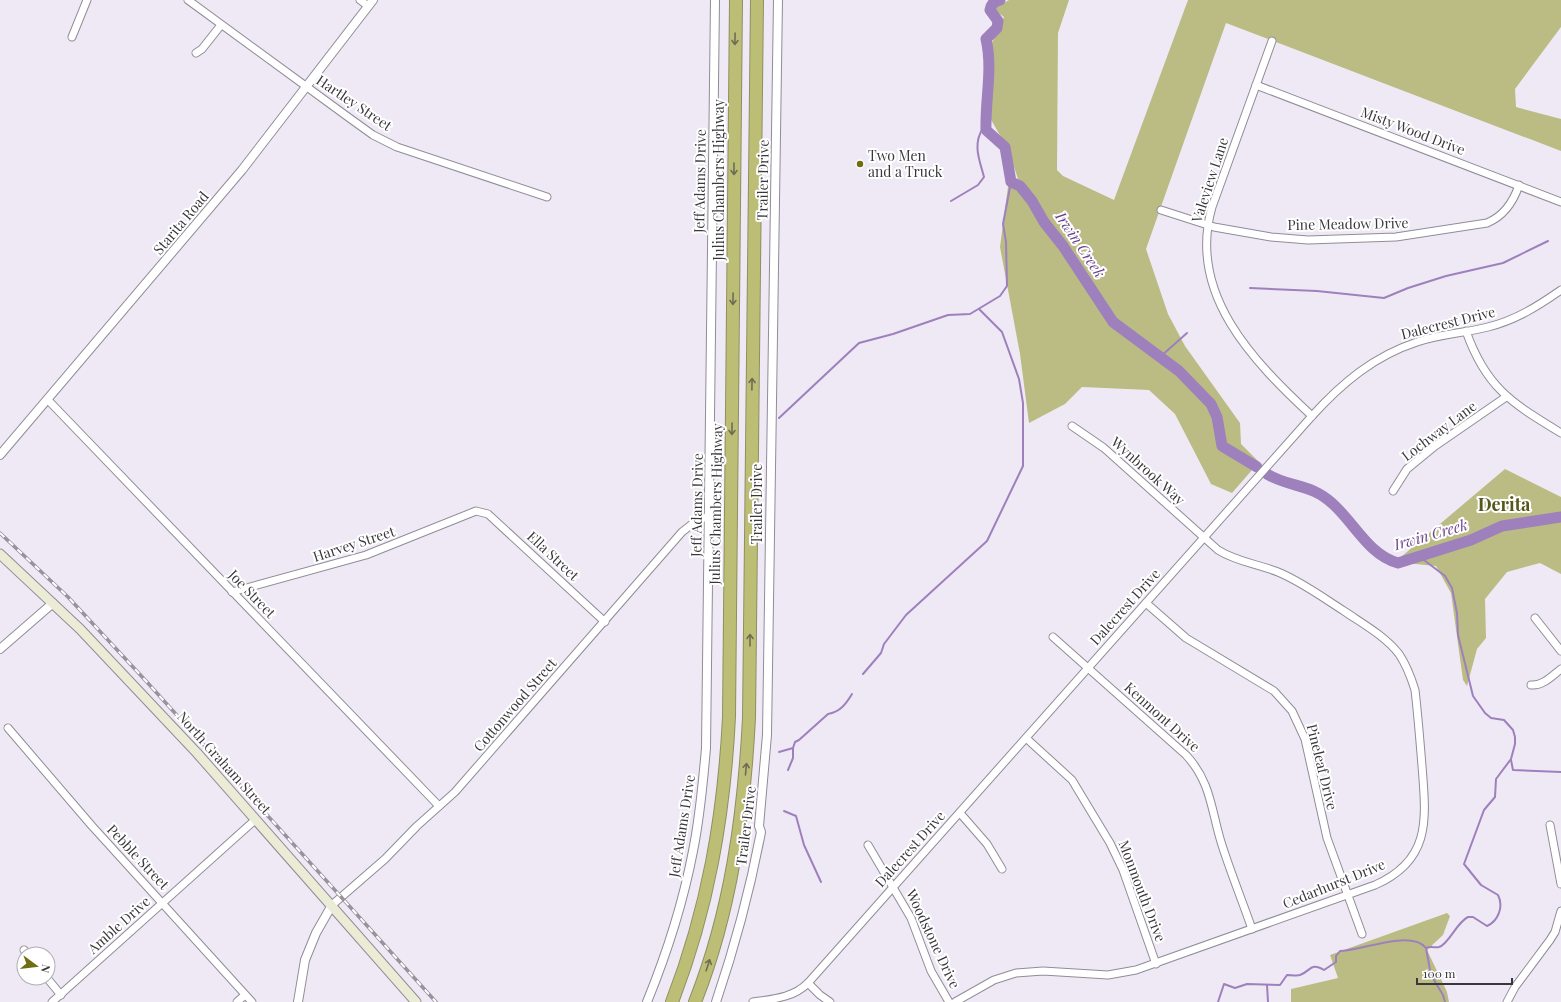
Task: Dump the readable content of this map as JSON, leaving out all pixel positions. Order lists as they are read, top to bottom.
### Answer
{
  "streets": {
    "highway": ["Julius Chambers Highway"],
    "main road": ["North Graham Street"],
    "street": [
      "Hartley Street",
      "Misty Wood Drive",
      "Trailer Drive",
      "Valeview Lane",
      "Jeff Adams Drive",
      "Starita Road",
      "Pine Meadow Drive",
      "Dalecrest Drive",
      "Lochway Lane",
      "Wynbrook Way",
      "Harvey Street",
      "Ella Street",
      "Joe Street",
      "Cottonwood Street",
      "Kenmont Drive",
      "Pineleaf Drive",
      "Pebble Street",
      "Cedarhurst Drive",
      "Monmouth Drive",
      "Amble Drive",
      "Woodstone Drive"
    ]
  },
  "crossings": [
    ["Hartley Street", "Starita Road"],
    ["Misty Wood Drive", "Valeview Lane"],
    ["Misty Wood Drive", "Pine Meadow Drive"],
    ["Valeview Lane", "Pine Meadow Drive"],
    ["Valeview Lane", "Dalecrest Drive"],
    ["Jeff Adams Drive", "Cottonwood Street"],
    ["Starita Road", "Joe Street"],
    ["Dalecrest Drive", "Wynbrook Way"],
    ["Dalecrest Drive", "Kenmont Drive"],
    ["Dalecrest Drive", "Pineleaf Drive"],
    ["Dalecrest Drive", "Cedarhurst Drive"],
    ["Dalecrest Drive", "Monmouth Drive"],
    ["Dalecrest Drive", "Woodstone Drive"],
    ["Wynbrook Way", "Cedarhurst Drive"],
    ["Harvey Street", "Ella Street"],
    ["Harvey Street", "Joe Street"],
    ["Ella Street", "Cottonwood Street"],
    ["Joe Street", "Cottonwood Street"],
    ["Cottonwood Street", "North Graham Street"],
    ["Kenmont Drive", "Cedarhurst Drive"],
    ["North Graham Street", "Amble Drive"],
    ["Pineleaf Drive", "Cedarhurst Drive"],
    ["Pebble Street", "Amble Drive"],
    ["Cedarhurst Drive", "Monmouth Drive"]
  ],
  "districts": ["Derita"],
  "water": ["Irwin Creek"],
  "places": ["Two Men and a Truck"],
  "scale_bar": "100 m",
  "north": "right"
}
